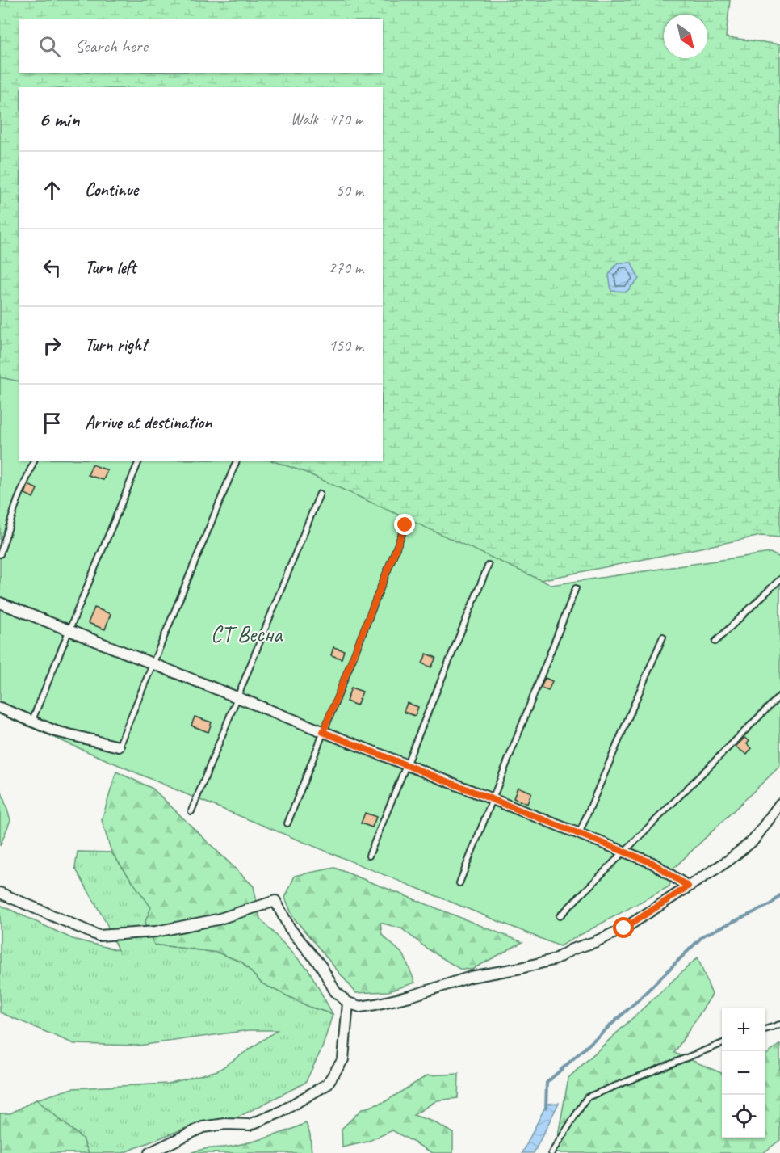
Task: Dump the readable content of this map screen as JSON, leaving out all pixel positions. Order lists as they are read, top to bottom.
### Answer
{
  "parks": ["СТ Весна"],
  "north": "bottom right",
  "page": {
    "search": "Search here",
    "heading": ["6 min", "Walk · 470 m"],
    "list": [
      ["Continue", "50 m"],
      ["Turn left", "270 m"],
      ["Turn right", "150 m"],
      "Arrive at destination"
    ],
    "map_buttons": ["+", "−"]
  }
}
